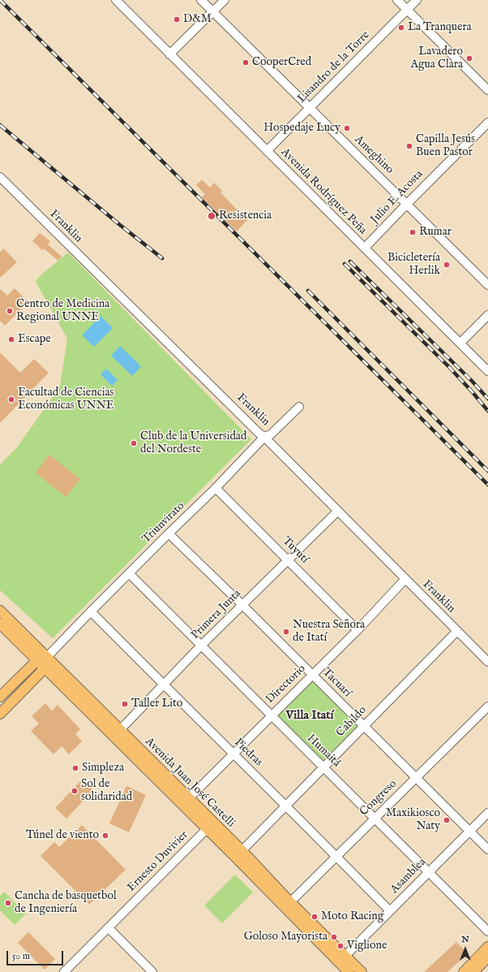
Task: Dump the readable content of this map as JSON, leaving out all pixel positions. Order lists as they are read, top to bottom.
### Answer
{
  "streets": {
    "main road": ["Avenida Juan José Castelli"],
    "street": [
      "Lisandro de la Torre",
      "Ameghino",
      "Avenida Rodríguez Peña",
      "Julio E. Acosta",
      "Franklin",
      "Triunvirato",
      "Tuyutí",
      "Primera Junta",
      "Tacuarí",
      "Directorio",
      "Cabildo",
      "Humaitá",
      "Piedras",
      "Congreso",
      "Ernesto Duvivier",
      "Asamblea"
    ]
  },
  "crossings": [
    ["Lisandro de la Torre", "Ameghino"],
    ["Lisandro de la Torre", "Avenida Rodríguez Peña"],
    ["Ameghino", "Julio E. Acosta"],
    ["Avenida Rodríguez Peña", "Julio E. Acosta"],
    ["Franklin", "Triunvirato"],
    ["Franklin", "Primera Junta"],
    ["Franklin", "Directorio"],
    ["Franklin", "Cabildo"],
    ["Triunvirato", "Tuyutí"],
    ["Triunvirato", "Tacuarí"],
    ["Triunvirato", "Humaitá"],
    ["Triunvirato", "Piedras"],
    ["Triunvirato", "Avenida Juan José Castelli"],
    ["Tuyutí", "Primera Junta"],
    ["Tuyutí", "Directorio"],
    ["Primera Junta", "Tacuarí"],
    ["Primera Junta", "Humaitá"],
    ["Primera Junta", "Piedras"],
    ["Primera Junta", "Avenida Juan José Castelli"],
    ["Tacuarí", "Directorio"],
    ["Tacuarí", "Cabildo"],
    ["Tacuarí", "Congreso"],
    ["Tacuarí", "Asamblea"],
    ["Directorio", "Humaitá"],
    ["Directorio", "Piedras"],
    ["Directorio", "Avenida Juan José Castelli"],
    ["Cabildo", "Humaitá"],
    ["Cabildo", "Piedras"],
    ["Cabildo", "Avenida Juan José Castelli"],
    ["Humaitá", "Congreso"],
    ["Humaitá", "Asamblea"],
    ["Piedras", "Congreso"],
    ["Piedras", "Asamblea"],
    ["Avenida Juan José Castelli", "Congreso"],
    ["Avenida Juan José Castelli", "Ernesto Duvivier"],
    ["Avenida Juan José Castelli", "Asamblea"]
  ],
  "districts": ["Villa Itatí"],
  "places": [
    "D&M",
    "La Tranquera",
    "Lavadero Agua Clara",
    "CooperCred",
    "Hospedaje Lucy",
    "Capilla Jesús Buen Pastor",
    "Resistencia",
    "Rumar",
    "Bicicletería Herlik",
    "Centro de Medicina Regional UNNE",
    "Escape",
    "Facultad de Ciencias Económicas UNNE",
    "Club de la Universidad del Nordeste",
    "Nuestra Señora de Itatí",
    "Taller Lito",
    "Simpleza",
    "Sol de solidaridad",
    "Maxikiosco Naty",
    "Túnel de viento",
    "Cancha de basquetbol de Ingeniería",
    "Moto Racing",
    "Goloso Mayorista",
    "Viglione"
  ],
  "scale_bar": "50 m",
  "north": "top"
}
